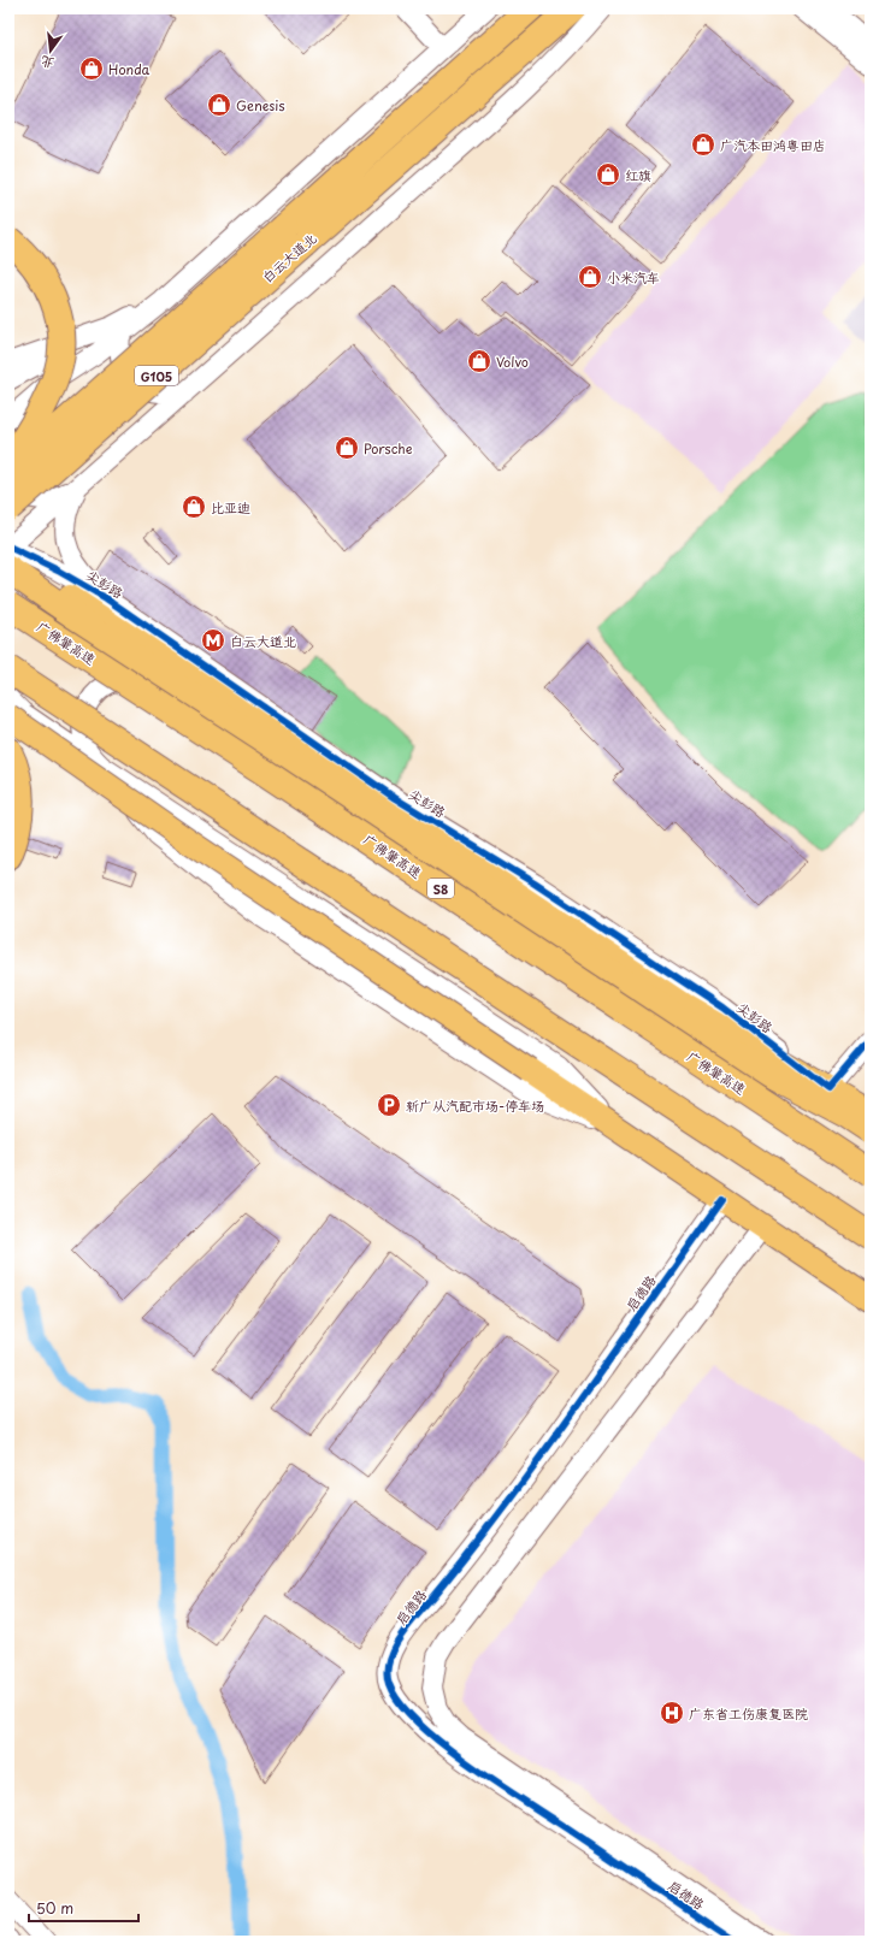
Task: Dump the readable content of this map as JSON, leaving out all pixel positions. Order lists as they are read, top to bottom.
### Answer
{
  "streets": {
    "highway": [
      "白云大道北",
      "G105",
      "广佛肇高速",
      "S8"
    ],
    "main road": ["尖彭路"],
    "street": ["启德路"]
  },
  "places": {
    "shop": [
      "Honda",
      "Genesis",
      "广汽本田鸿粤田店",
      "红旗",
      "小米汽车",
      "Volvo",
      "Porsche",
      "比亚迪"
    ],
    "metro station": ["白云大道北"],
    "parking": ["新广从汽配市场-停车场"],
    "hospital": ["广东省工伤康复医院"]
  },
  "scale_bar": "50 m",
  "north": "bottom"
}
